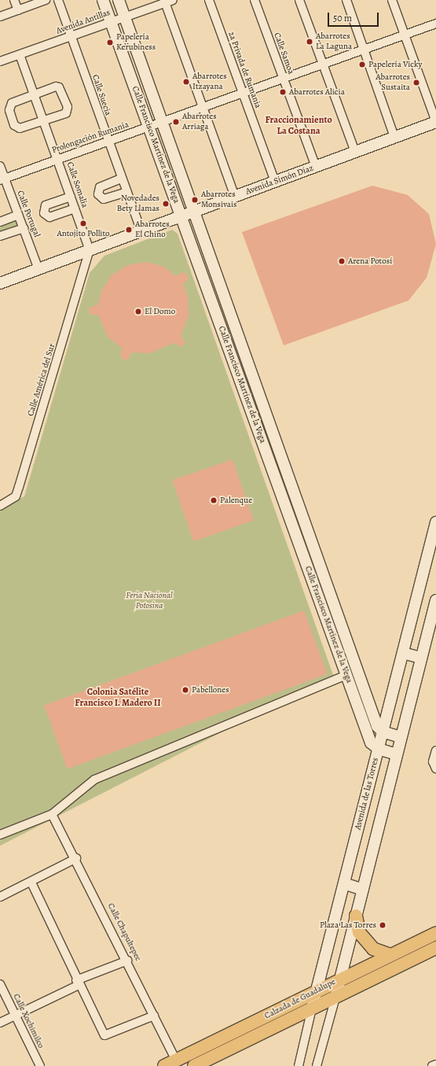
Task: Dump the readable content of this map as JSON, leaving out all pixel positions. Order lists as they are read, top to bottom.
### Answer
{
  "streets": {
    "main road": ["Calzada de Guadalupe"],
    "street": [
      "Avenida Antillas",
      "Calle Samoa",
      "2a Privada de Rumania",
      "Calle Suecia",
      "Prolongación Rumania",
      "Calle Francisco Martínez de la Vega",
      "Avenida Simón Díaz",
      "Calle Somalia",
      "Calle Portugal",
      "Calle América del Sur",
      "Avenida de las Torres",
      "Calle Chapultepec",
      "Calle Xochimilco"
    ]
  },
  "crossings": [
    ["Avenida Antillas", "Calle Suecia"],
    ["Avenida Antillas", "Calle Francisco Martínez de la Vega"],
    ["Avenida Antillas", "Calle Somalia"],
    ["Calle Samoa", "Prolongación Rumania"],
    ["Calle Samoa", "Avenida Simón Díaz"],
    ["2a Privada de Rumania", "Prolongación Rumania"],
    ["2a Privada de Rumania", "Avenida Simón Díaz"],
    ["Calle Suecia", "Prolongación Rumania"],
    ["Calle Suecia", "Avenida Simón Díaz"],
    ["Prolongación Rumania", "Calle Francisco Martínez de la Vega"],
    ["Prolongación Rumania", "Calle Somalia"],
    ["Prolongación Rumania", "Calle Portugal"],
    ["Calle Francisco Martínez de la Vega", "Avenida Simón Díaz"],
    ["Calle Francisco Martínez de la Vega", "Avenida de las Torres"],
    ["Avenida Simón Díaz", "Calle Somalia"],
    ["Avenida Simón Díaz", "Calle Portugal"],
    ["Avenida Simón Díaz", "Calle América del Sur"],
    ["Calle Somalia", "Calle América del Sur"],
    ["Avenida de las Torres", "Calzada de Guadalupe"],
    ["Calle Chapultepec", "Calzada de Guadalupe"]
  ],
  "districts": ["Fraccionamiento La Costana", "Colonia Satélite Francisco I. Madero II"],
  "parks": ["Feria Nacional Potosina"],
  "places": [
    "Abarrotes La Laguna",
    "Papelería Kerubiness",
    "Papelería Vicky",
    "Abarrotes Itzayana",
    "Abarrotes Sustaita",
    "Abarrotes Alicia",
    "Abarrotes Arriaga",
    "Abarrotes Monsivais",
    "Novedades Bety Llamas",
    "Antojito Pollito",
    "Abarrotes El Chino",
    "Arena Potosí",
    "El Domo",
    "Palenque",
    "Pabellones",
    "Plaza Las Torres"
  ],
  "scale_bar": "50 m"
}
